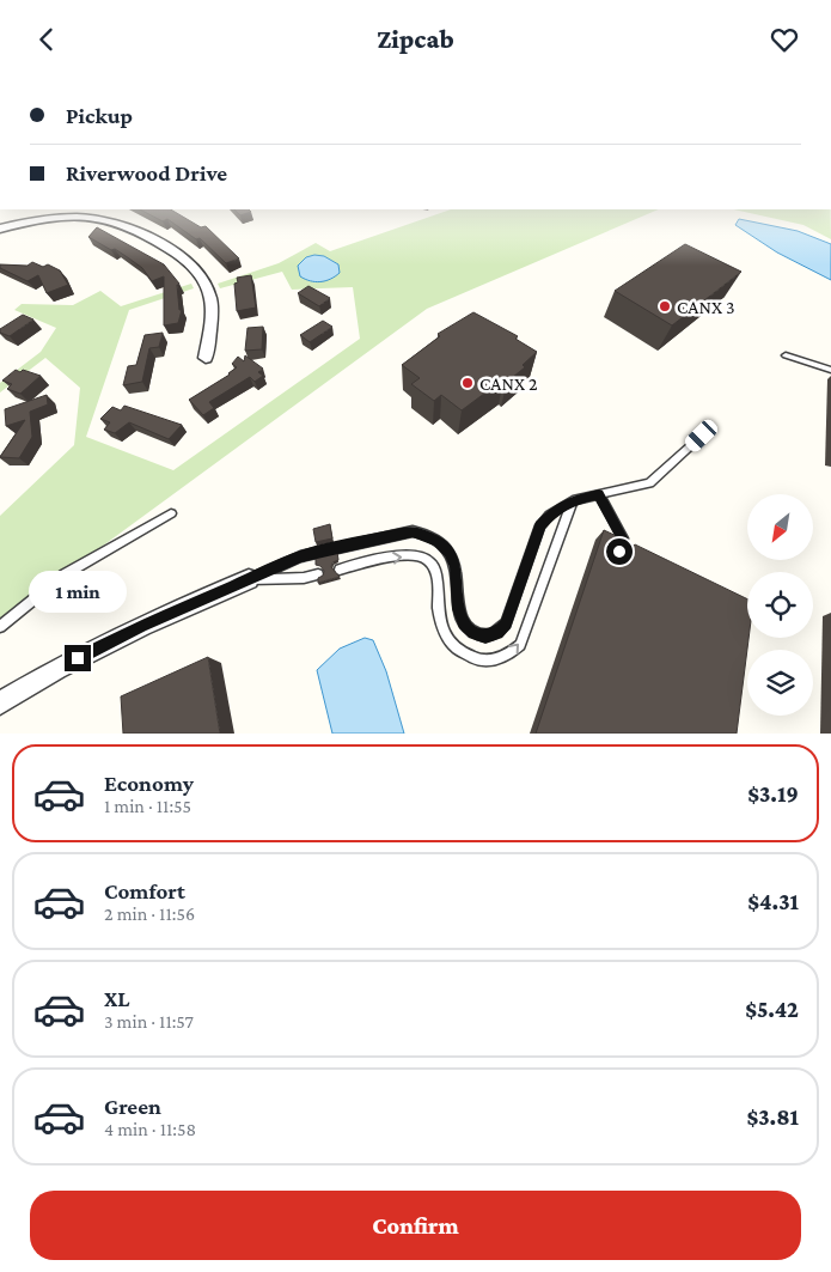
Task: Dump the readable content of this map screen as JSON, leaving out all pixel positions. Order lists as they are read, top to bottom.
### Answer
{
  "places": ["CANX 3", "CANX 2"],
  "north": "bottom left",
  "page": {
    "header": "Zipcab",
    "banner": ["Pickup", "Riverwood Drive"],
    "bubble": "1 min",
    "list": [
      {
        "name": "Economy",
        "note": "1 min · 11:55",
        "value": "$3.19"
      },
      {
        "name": "Comfort",
        "note": "2 min · 11:56",
        "value": "$4.31"
      },
      {
        "name": "XL",
        "note": "3 min · 11:57",
        "value": "$5.42"
      },
      {
        "name": "Green",
        "note": "4 min · 11:58",
        "value": "$3.81"
      }
    ],
    "buttons": "Confirm"
  }
}
